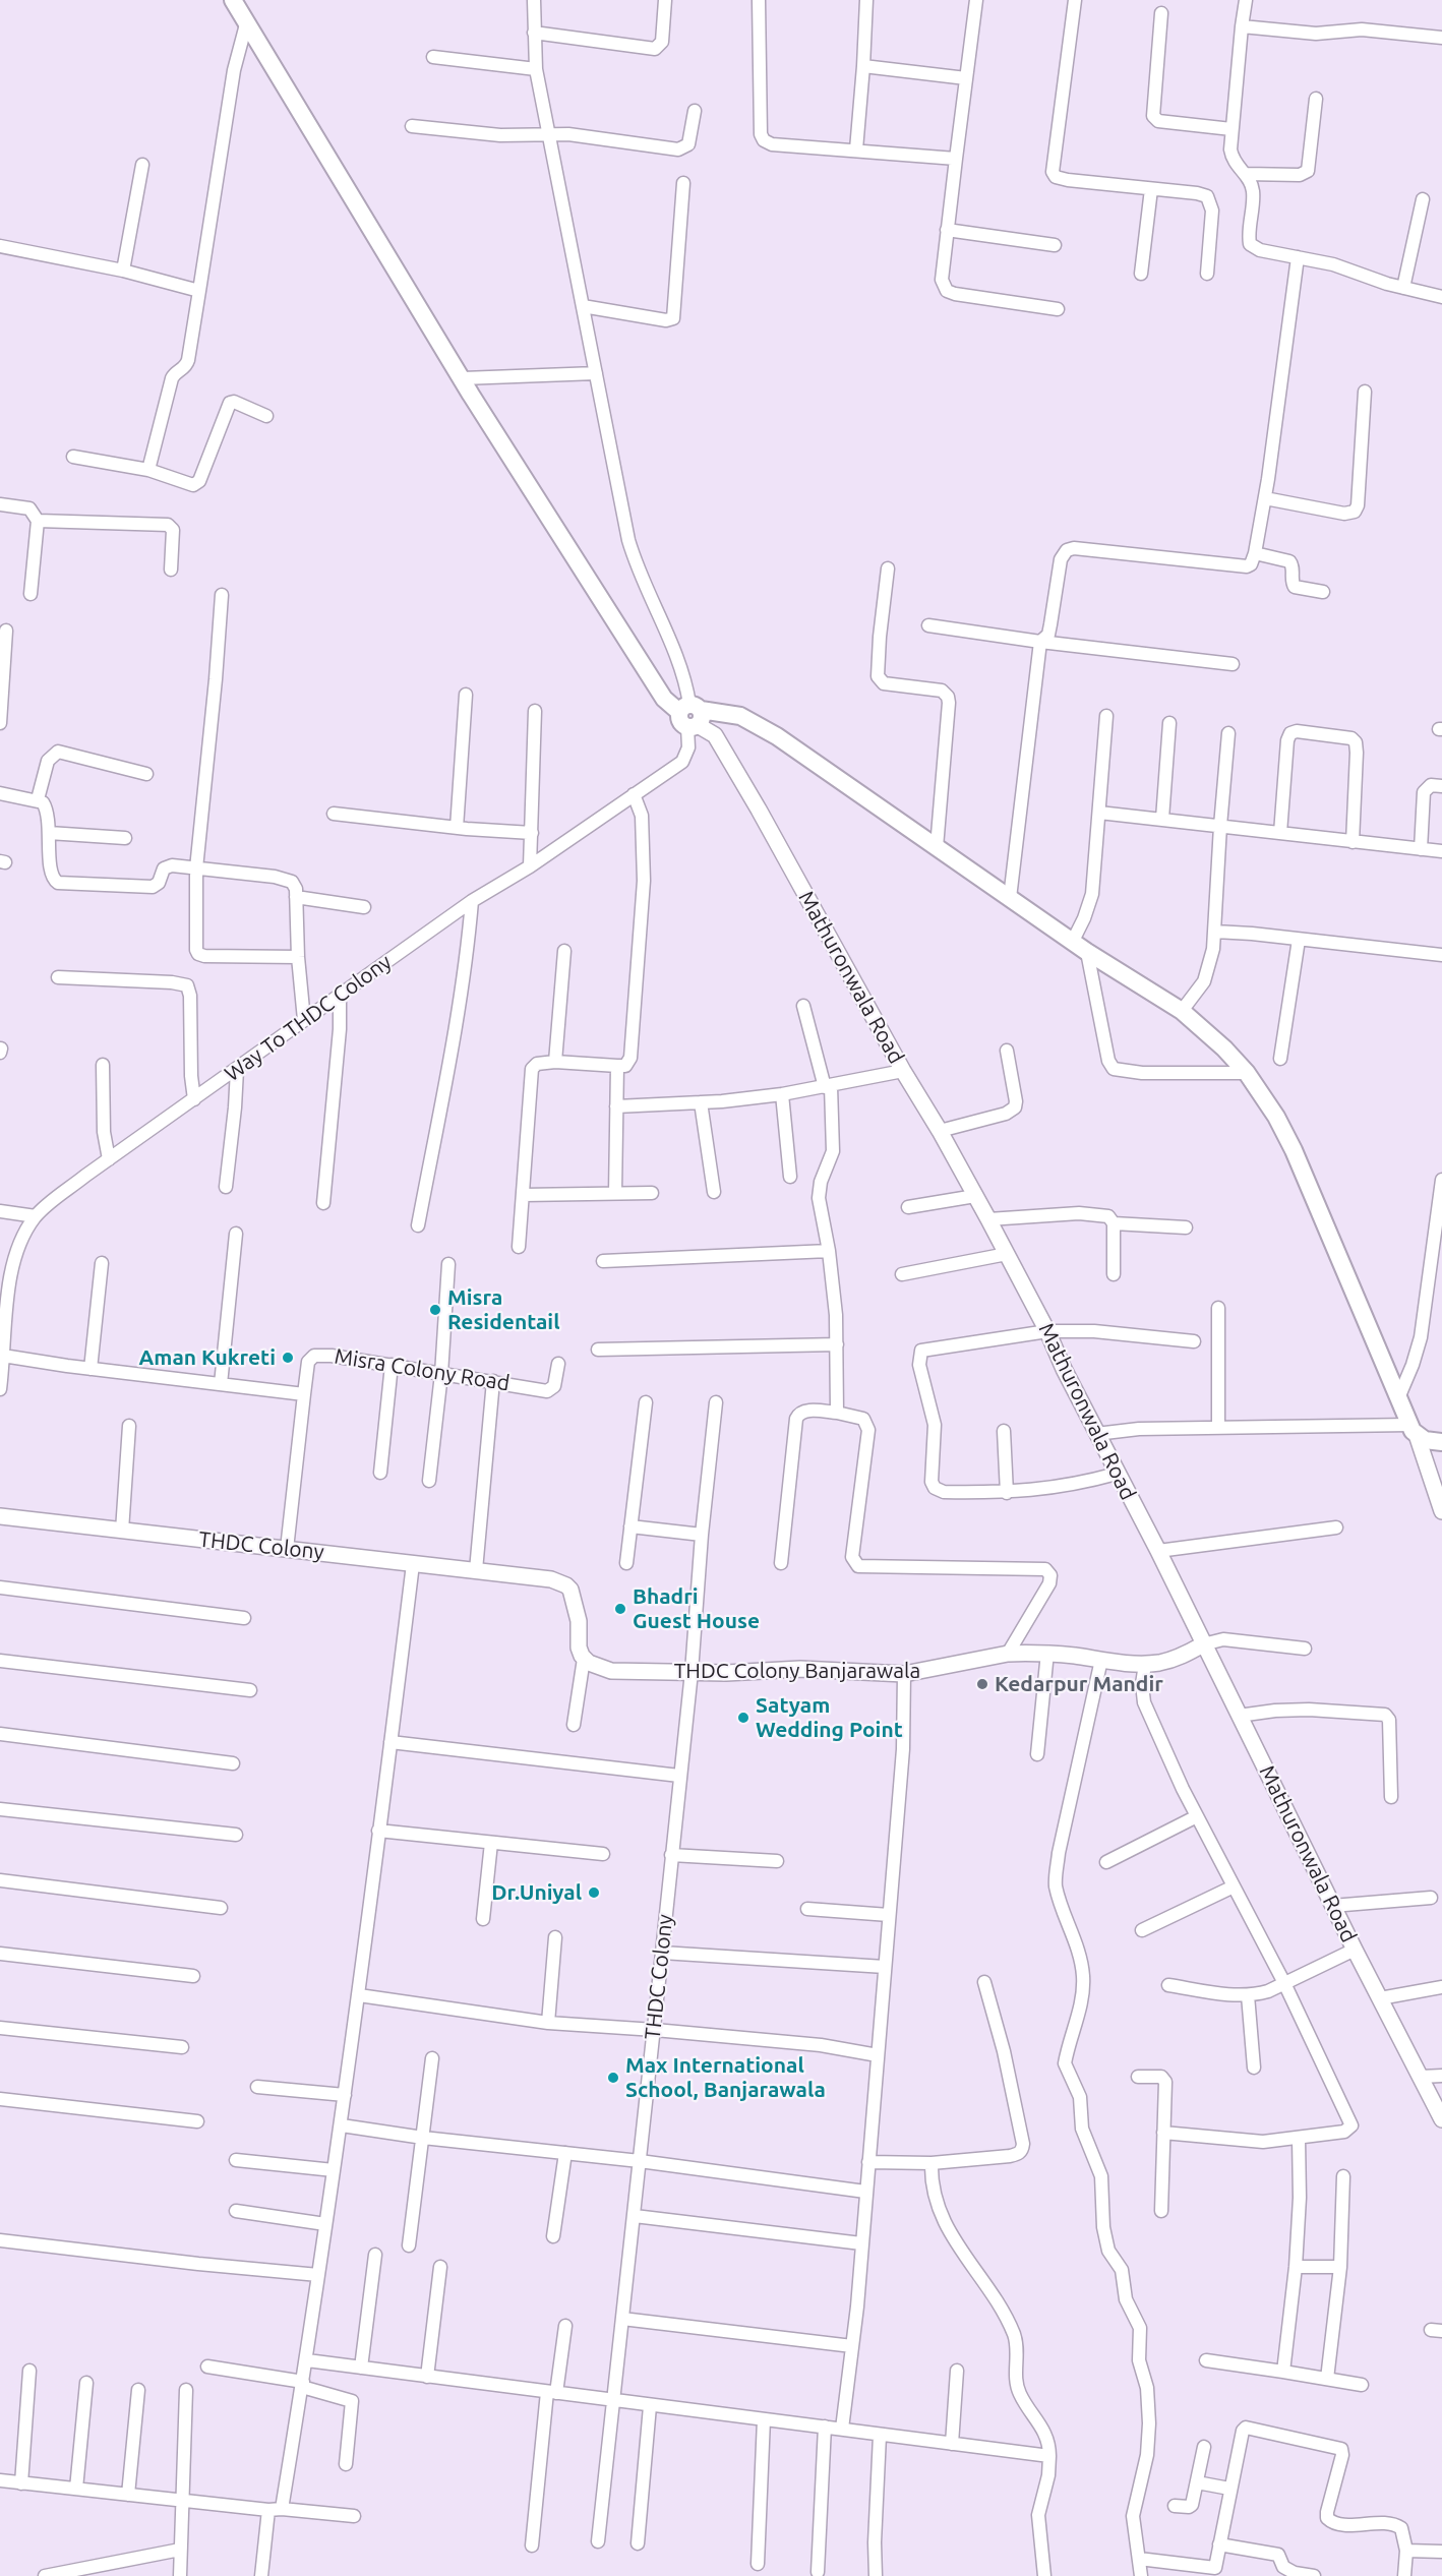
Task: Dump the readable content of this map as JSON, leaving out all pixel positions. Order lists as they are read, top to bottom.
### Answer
{
  "streets": {
    "street": [
      "Mathuronwala Road",
      "Way To THDC Colony",
      "Misra Colony Road",
      "THDC Colony",
      "THDC Colony Banjarawala"
    ]
  },
  "crossings": [
    ["Mathuronwala Road", "Way To THDC Colony"],
    ["Mathuronwala Road", "THDC Colony Banjarawala"],
    ["Misra Colony Road", "THDC Colony"],
    ["THDC Colony", "THDC Colony Banjarawala"]
  ],
  "places": [
    "Misra Residentail",
    "Aman Kukreti",
    "Bhadri Guest House",
    "Kedarpur Mandir",
    "Satyam Wedding Point",
    "Dr.Uniyal",
    "Max International School, Banjarawala"
  ]
}
